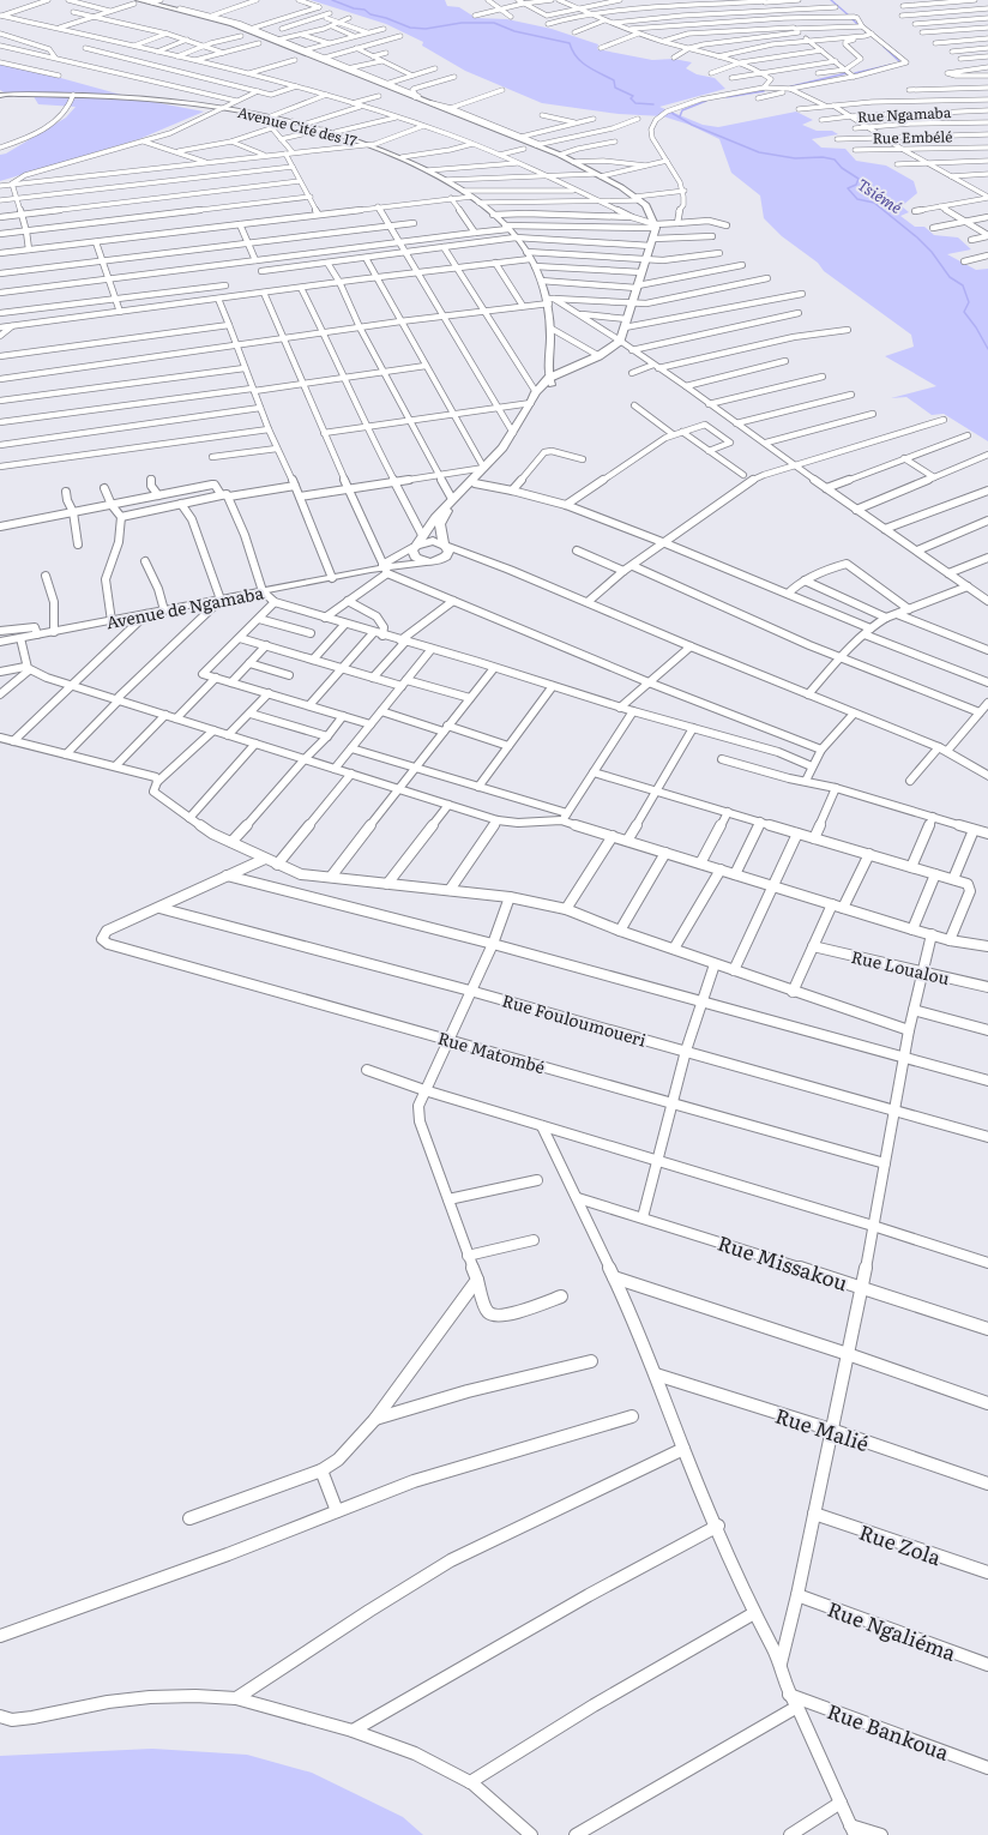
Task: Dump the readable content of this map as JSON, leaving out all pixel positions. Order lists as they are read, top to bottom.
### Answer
{
  "streets": {
    "main road": ["Avenue de Ngamaba"],
    "street": [
      "Rue Ngamaba",
      "Avenue Cité des 17",
      "Rue Embélé",
      "Rue Loualou",
      "Rue Fouloumoueri",
      "Rue Matombé",
      "Rue Missakou",
      "Rue Malié",
      "Rue Zola",
      "Rue Ngaliéma",
      "Rue Bankoua"
    ]
  },
  "crossings": [
    ["Rue Fouloumoueri", "Rue Matombé"]
  ],
  "water": ["Tsiémé"]
}
